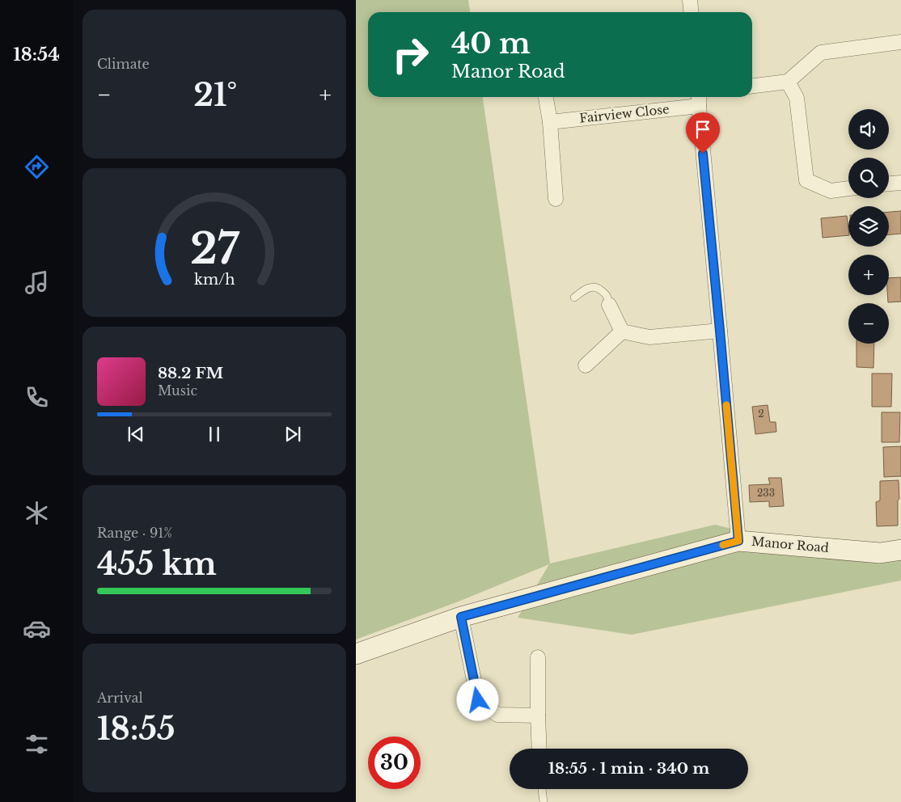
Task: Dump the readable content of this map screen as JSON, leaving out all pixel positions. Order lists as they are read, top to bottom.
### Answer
{
  "streets": {
    "main road": ["Manor Road"],
    "street": ["Fairview Close"]
  },
  "house_numbers": ["2", "233"],
  "page": {
    "tabs": "18:54",
    "tile": [
      "Climate",
      ["Range · 91%", "455 km"],
      ["Arrival", "18:55"]
    ],
    "turn": ["40 m", "Manor Road"],
    "heat": ["−", "21°", "+"],
    "map_buttons": ["+", "−"],
    "song": ["88.2 FM", "Music"],
    "limit": "30",
    "trip": "18:55 · 1 min · 340 m",
    "gauge": ["27", "km/h"]
  }
}
